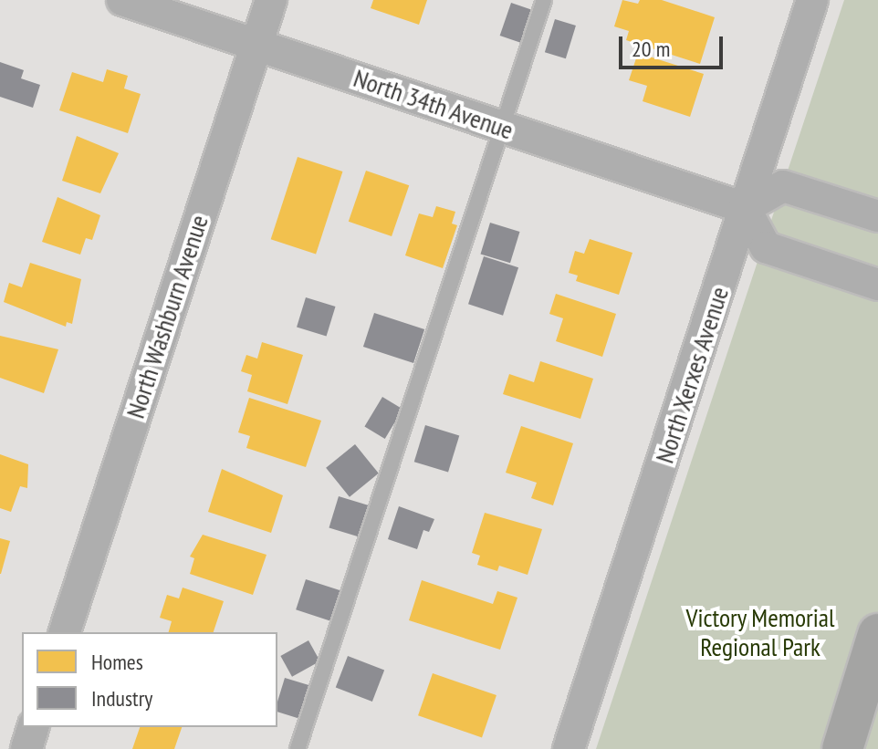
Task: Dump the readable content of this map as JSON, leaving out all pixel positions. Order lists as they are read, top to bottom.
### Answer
{
  "streets": {
    "street": ["North 34th Avenue", "North Washburn Avenue", "North Xerxes Avenue"]
  },
  "crossings": [
    ["North 34th Avenue", "North Washburn Avenue"],
    ["North 34th Avenue", "North Xerxes Avenue"]
  ],
  "parks": ["Victory Memorial Regional Park"],
  "legend": ["Homes", "Industry"],
  "scale_bar": "20 m"
}
